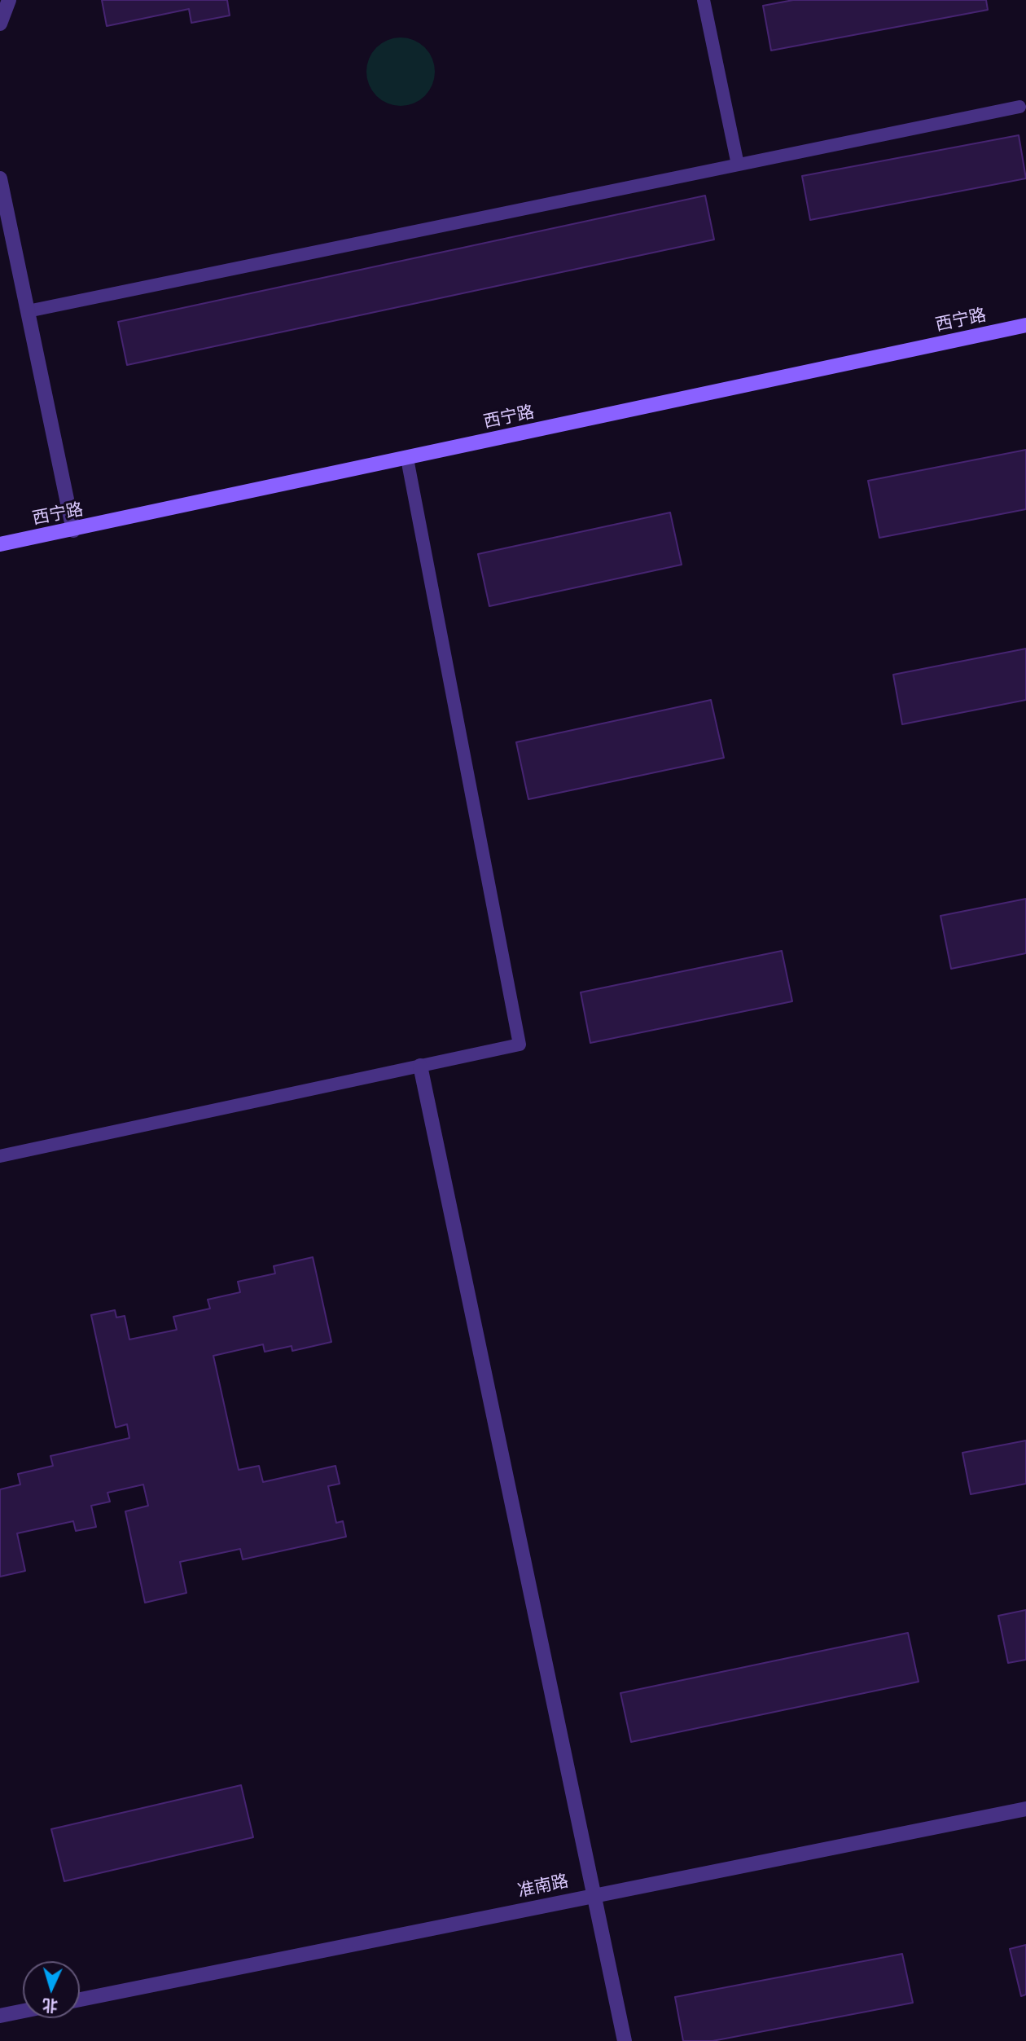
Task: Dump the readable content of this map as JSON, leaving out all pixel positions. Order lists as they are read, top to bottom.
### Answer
{
  "streets": {
    "street": ["西宁路", "准南路"]
  },
  "north": "bottom"
}
